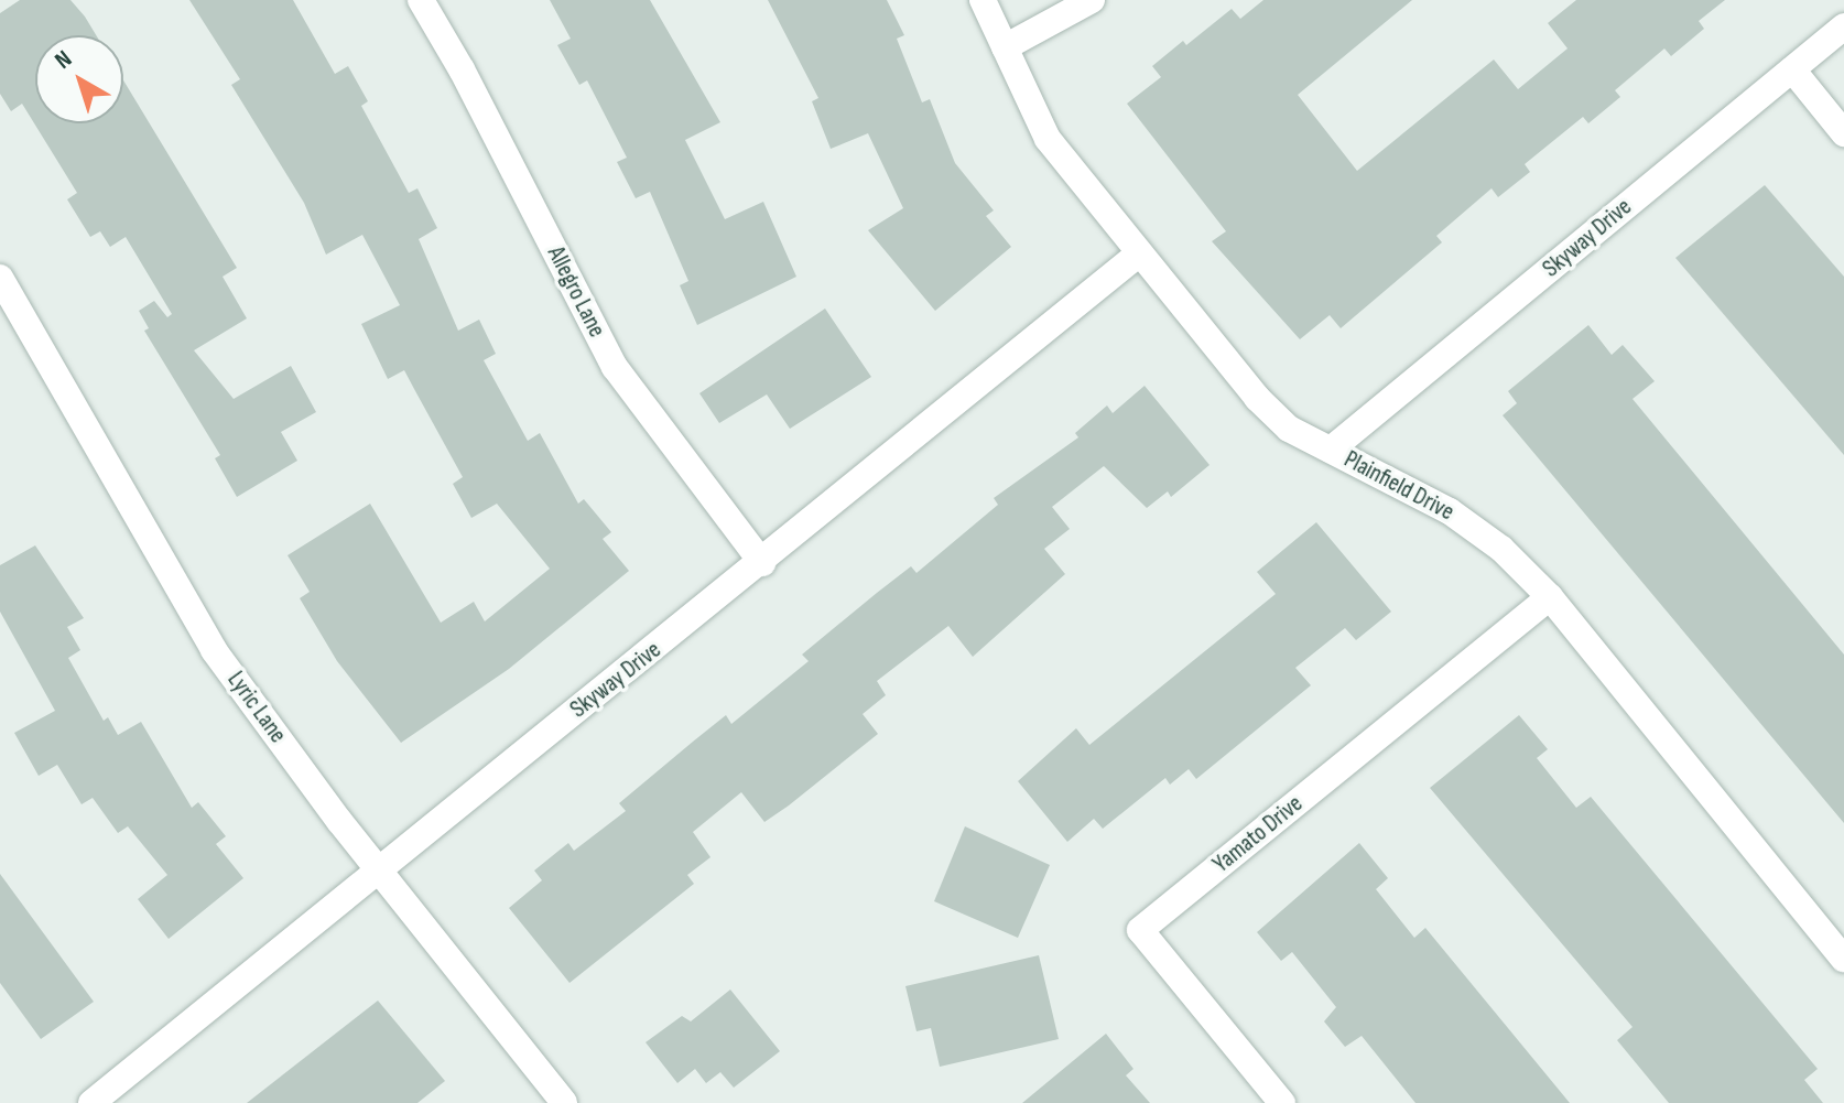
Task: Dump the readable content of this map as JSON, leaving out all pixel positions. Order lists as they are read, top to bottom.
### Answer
{
  "streets": {
    "street": [
      "Skyway Drive",
      "Allegro Lane",
      "Plainfield Drive",
      "Lyric Lane",
      "Yamato Drive"
    ]
  },
  "crossings": [
    ["Skyway Drive", "Allegro Lane"],
    ["Skyway Drive", "Plainfield Drive"],
    ["Skyway Drive", "Lyric Lane"],
    ["Plainfield Drive", "Yamato Drive"]
  ],
  "north": "top left"
}
